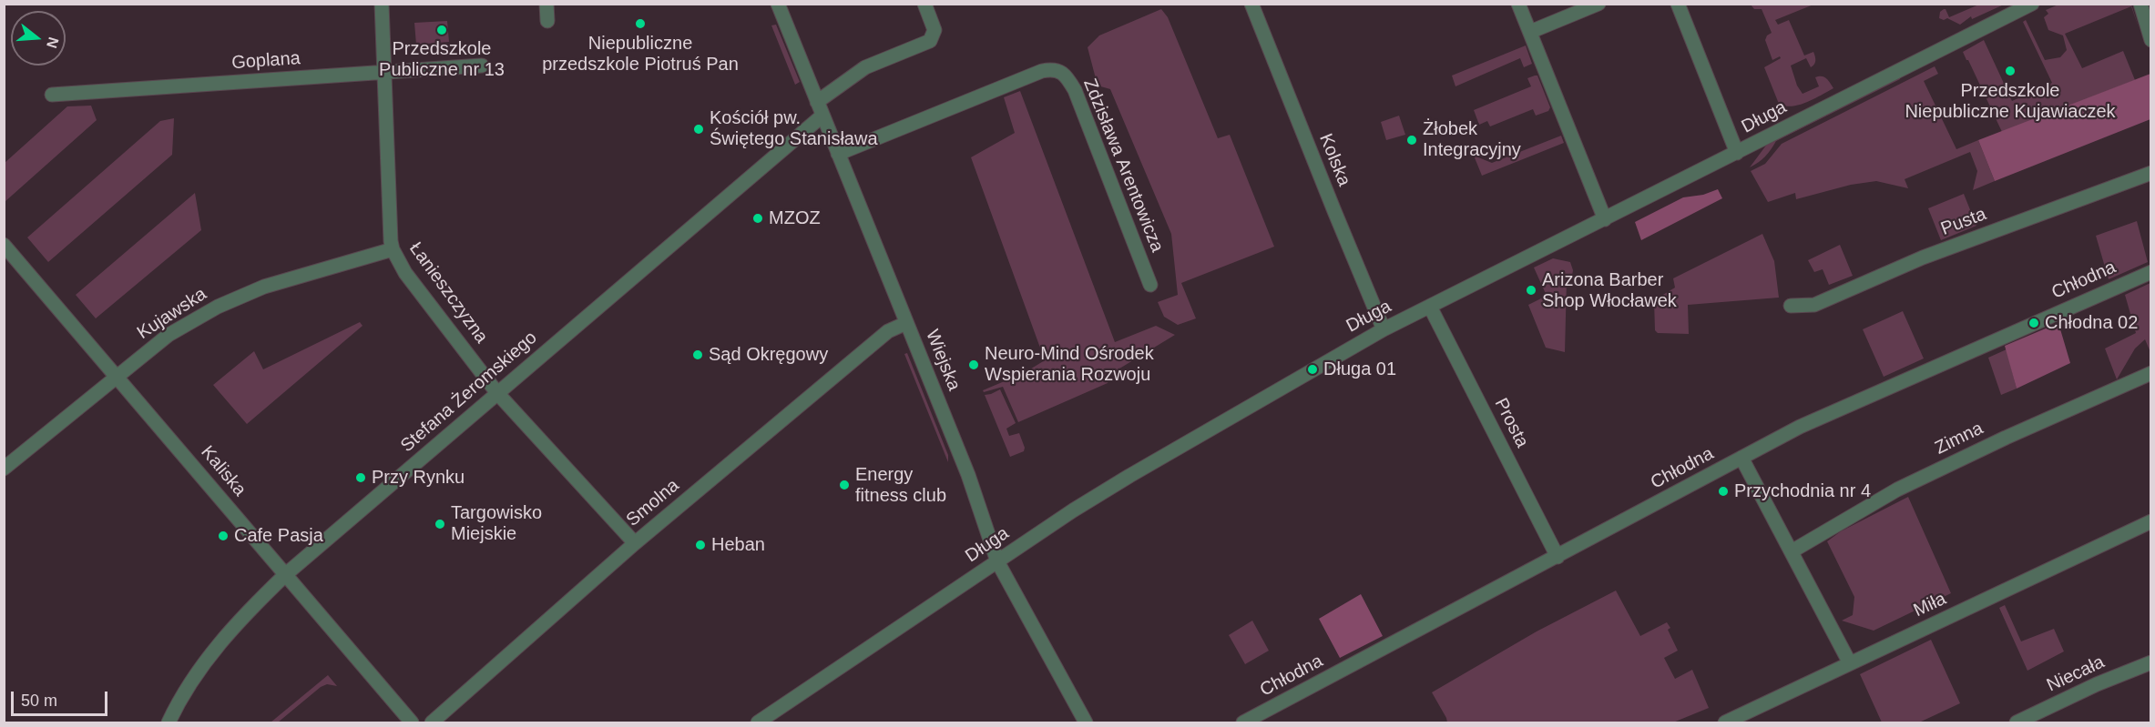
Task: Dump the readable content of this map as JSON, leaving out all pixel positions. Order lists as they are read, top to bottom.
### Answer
{
  "streets": {
    "street": [
      "Goplana",
      "Długa",
      "Kolska",
      "Zdzisława Arentowicza",
      "Pusta",
      "Chłodna",
      "Łanieszczyzna",
      "Kujawska",
      "Wiejska",
      "Stefana Żeromskiego",
      "Prosta",
      "Zimna",
      "Kaliska",
      "Smolna",
      "Miła",
      "Niecała"
    ]
  },
  "crossings": [
    ["Goplana", "Łanieszczyzna"],
    ["Długa", "Kolska"],
    ["Długa", "Wiejska"],
    ["Długa", "Prosta"],
    ["Zdzisława Arentowicza", "Wiejska"],
    ["Chłodna", "Prosta"],
    ["Łanieszczyzna", "Kujawska"],
    ["Łanieszczyzna", "Stefana Żeromskiego"],
    ["Łanieszczyzna", "Smolna"],
    ["Kujawska", "Kaliska"],
    ["Wiejska", "Stefana Żeromskiego"],
    ["Wiejska", "Smolna"],
    ["Stefana Żeromskiego", "Kaliska"]
  ],
  "places": [
    "Niepubliczne przedszkole Piotruś Pan",
    "Przedszkole Publiczne nr 13",
    "Przedszkole Niepubliczne Kujawiaczek",
    "Kościół pw. Świętego Stanisława",
    "Żłobek Integracyjny",
    "MZOZ",
    "Arizona Barber Shop Włocławek",
    "Chłodna 02",
    "Sąd Okręgowy",
    "Neuro-Mind Ośrodek Wspierania Rozwoju",
    "Długa 01",
    "Przy Rynku",
    "Energy fitness club",
    "Przychodnia nr 4",
    "Targowisko Miejskie",
    "Cafe Pasja",
    "Heban"
  ],
  "scale_bar": "50 m",
  "north": "right"
}
